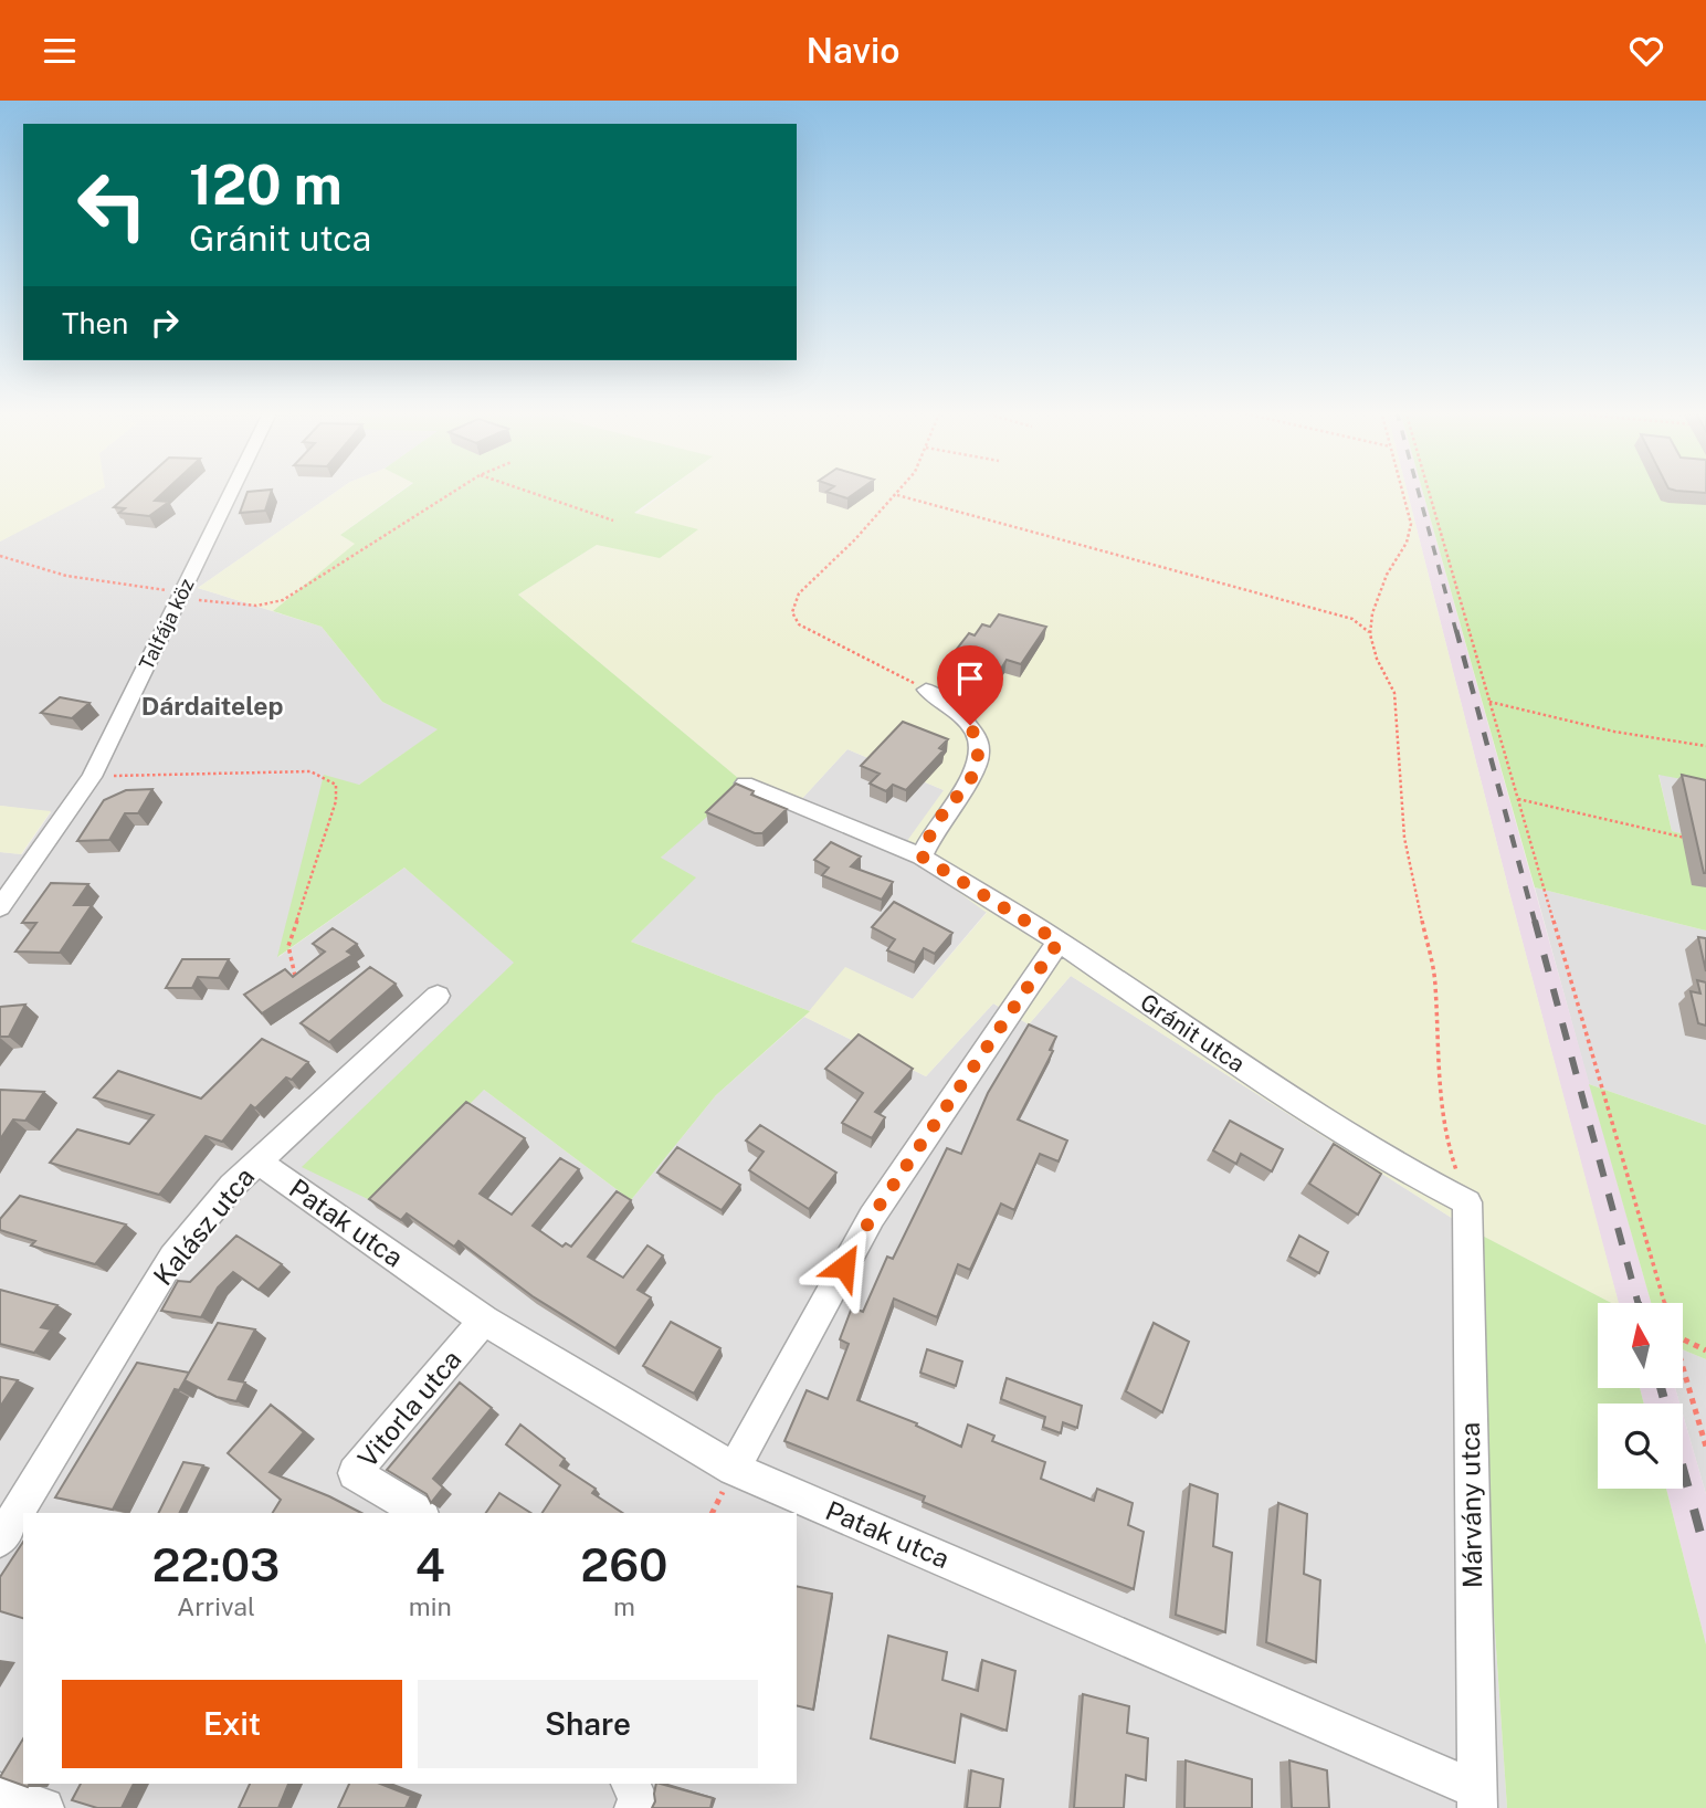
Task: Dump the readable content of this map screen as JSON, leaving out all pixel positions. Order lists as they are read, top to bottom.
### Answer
{
  "streets": {
    "street": [
      "Talfája köz",
      "Gránit utca",
      "Patak utca",
      "Kalász utca",
      "Vitorla utca",
      "Márvány utca"
    ]
  },
  "crossings": [
    ["Gránit utca", "Márvány utca"],
    ["Patak utca", "Kalász utca"],
    ["Patak utca", "Vitorla utca"],
    ["Patak utca", "Márvány utca"]
  ],
  "districts": ["Dárdaitelep"],
  "north": "top",
  "page": {
    "header": "Navio",
    "turn": ["120 m", "Gránit utca"],
    "then": "Then",
    "eta": [
      "22:03",
      "Arrival",
      "4",
      "min",
      "260",
      "m"
    ],
    "buttons": ["Exit", "Share"]
  }
}
